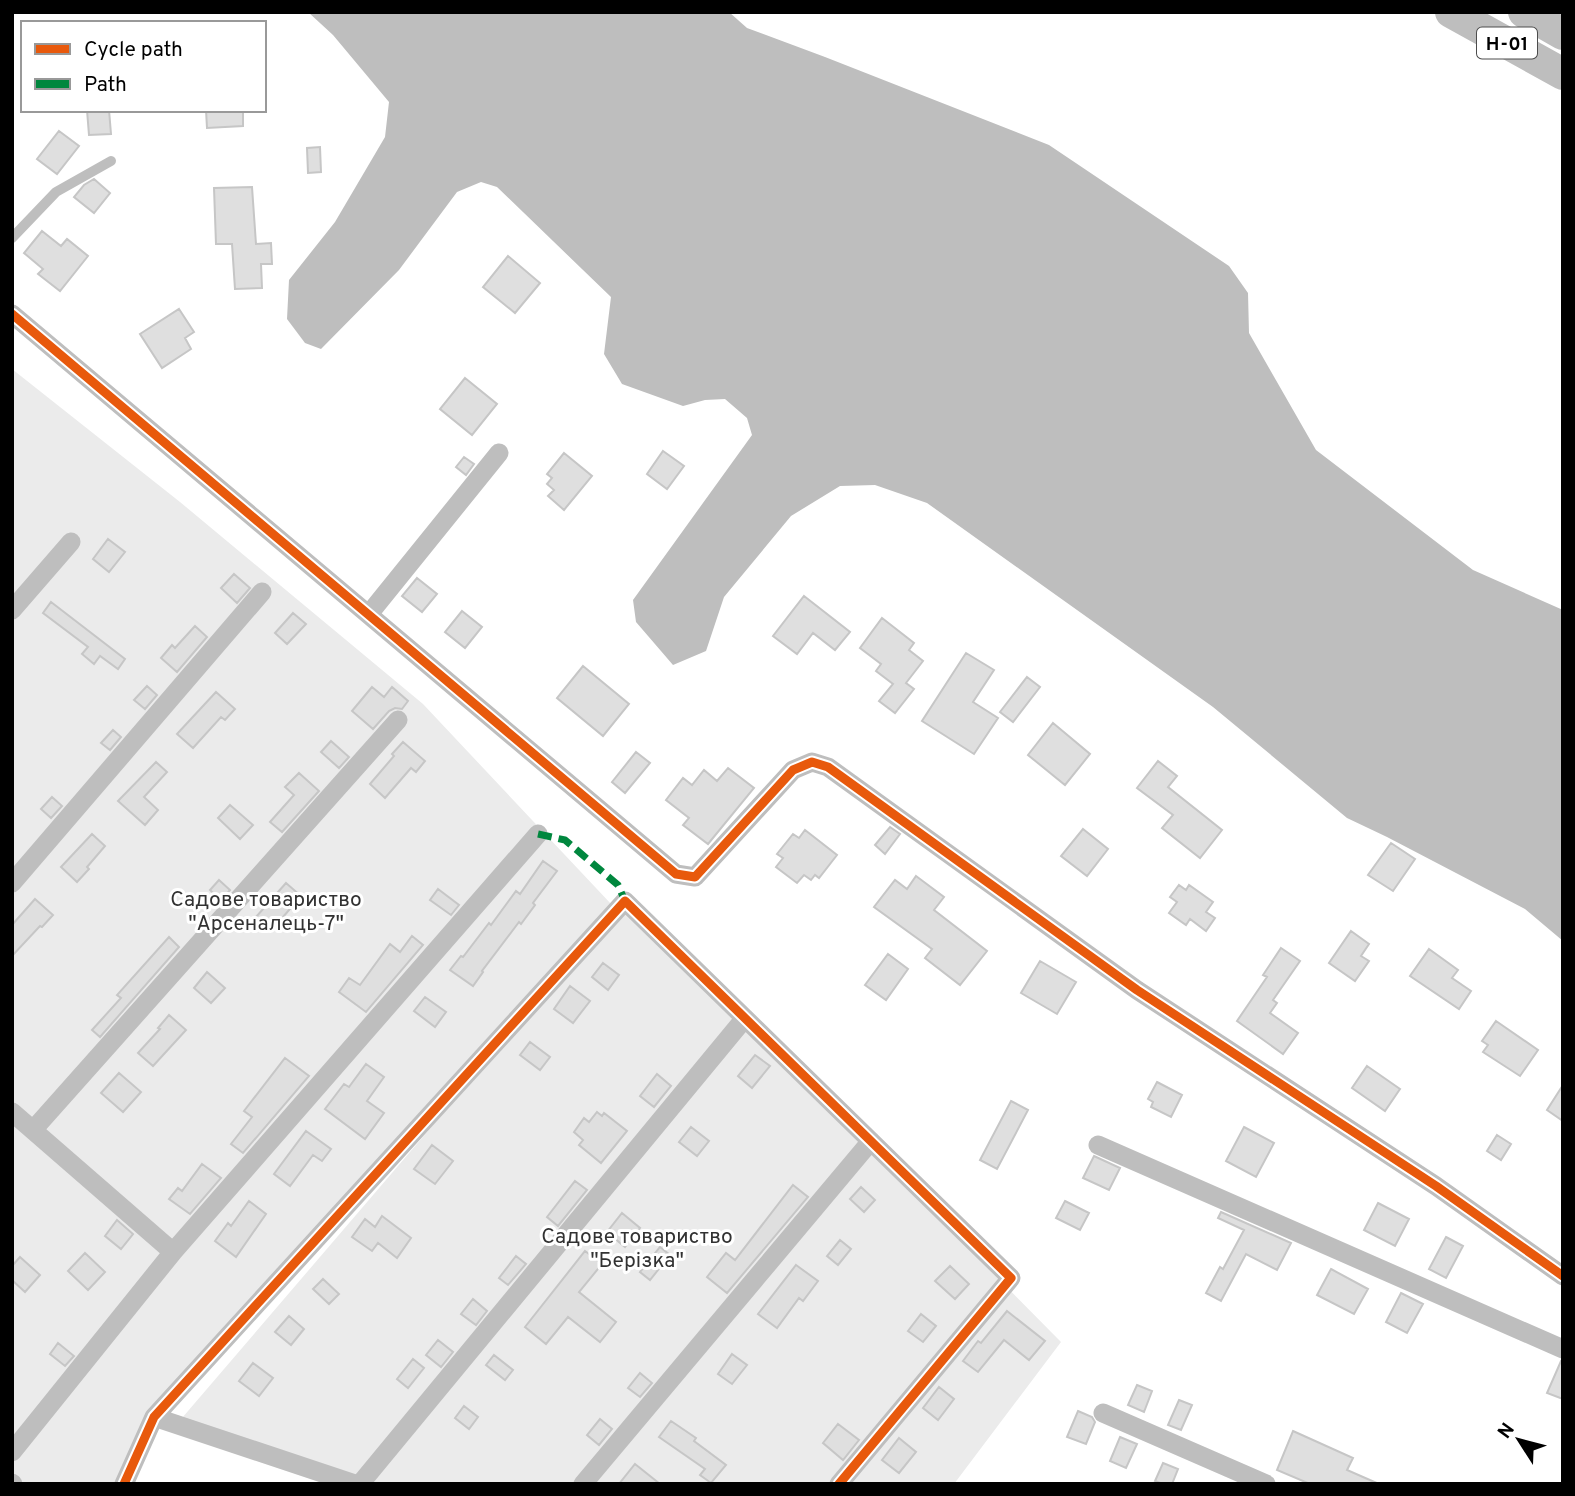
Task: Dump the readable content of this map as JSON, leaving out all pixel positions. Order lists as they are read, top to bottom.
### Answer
{
  "streets": {
    "main road": ["Н-01"]
  },
  "parks": ["Садове товариство \"Арсеналець-7\"", "Садове товариство \"Берізка\""],
  "legend": ["Cycle path", "Path"],
  "north": "top left"
}
